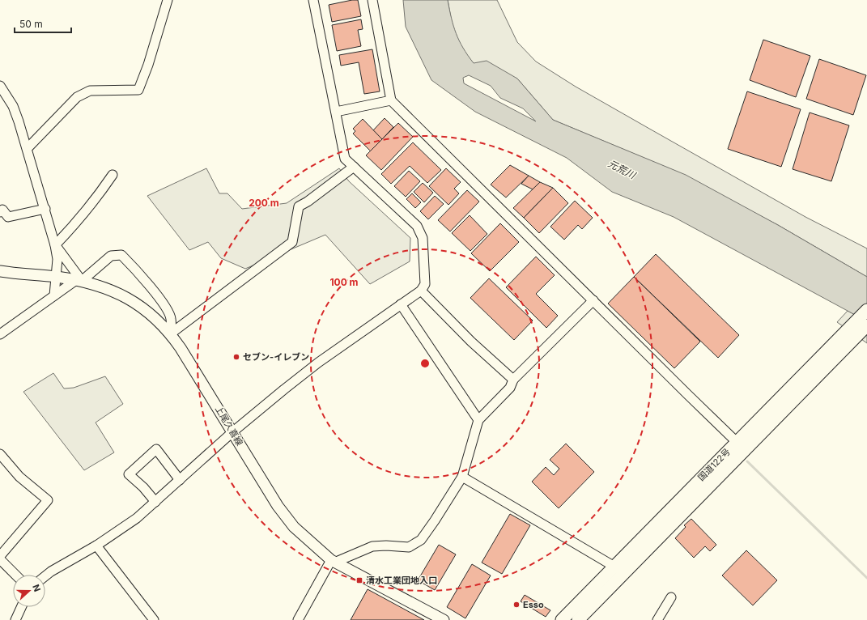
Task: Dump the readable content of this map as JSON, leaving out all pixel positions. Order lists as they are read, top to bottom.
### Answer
{
  "streets": {
    "highway": ["国道122号"],
    "main road": ["上尾久喜線"]
  },
  "water": ["元荒川"],
  "places": {
    "other": ["セブン-イレブン", "Esso"],
    "transit": ["清水工業団地入口"]
  },
  "scale_bar": "50 m",
  "north": "right",
  "rings": ["200 m", "100 m"]
}
